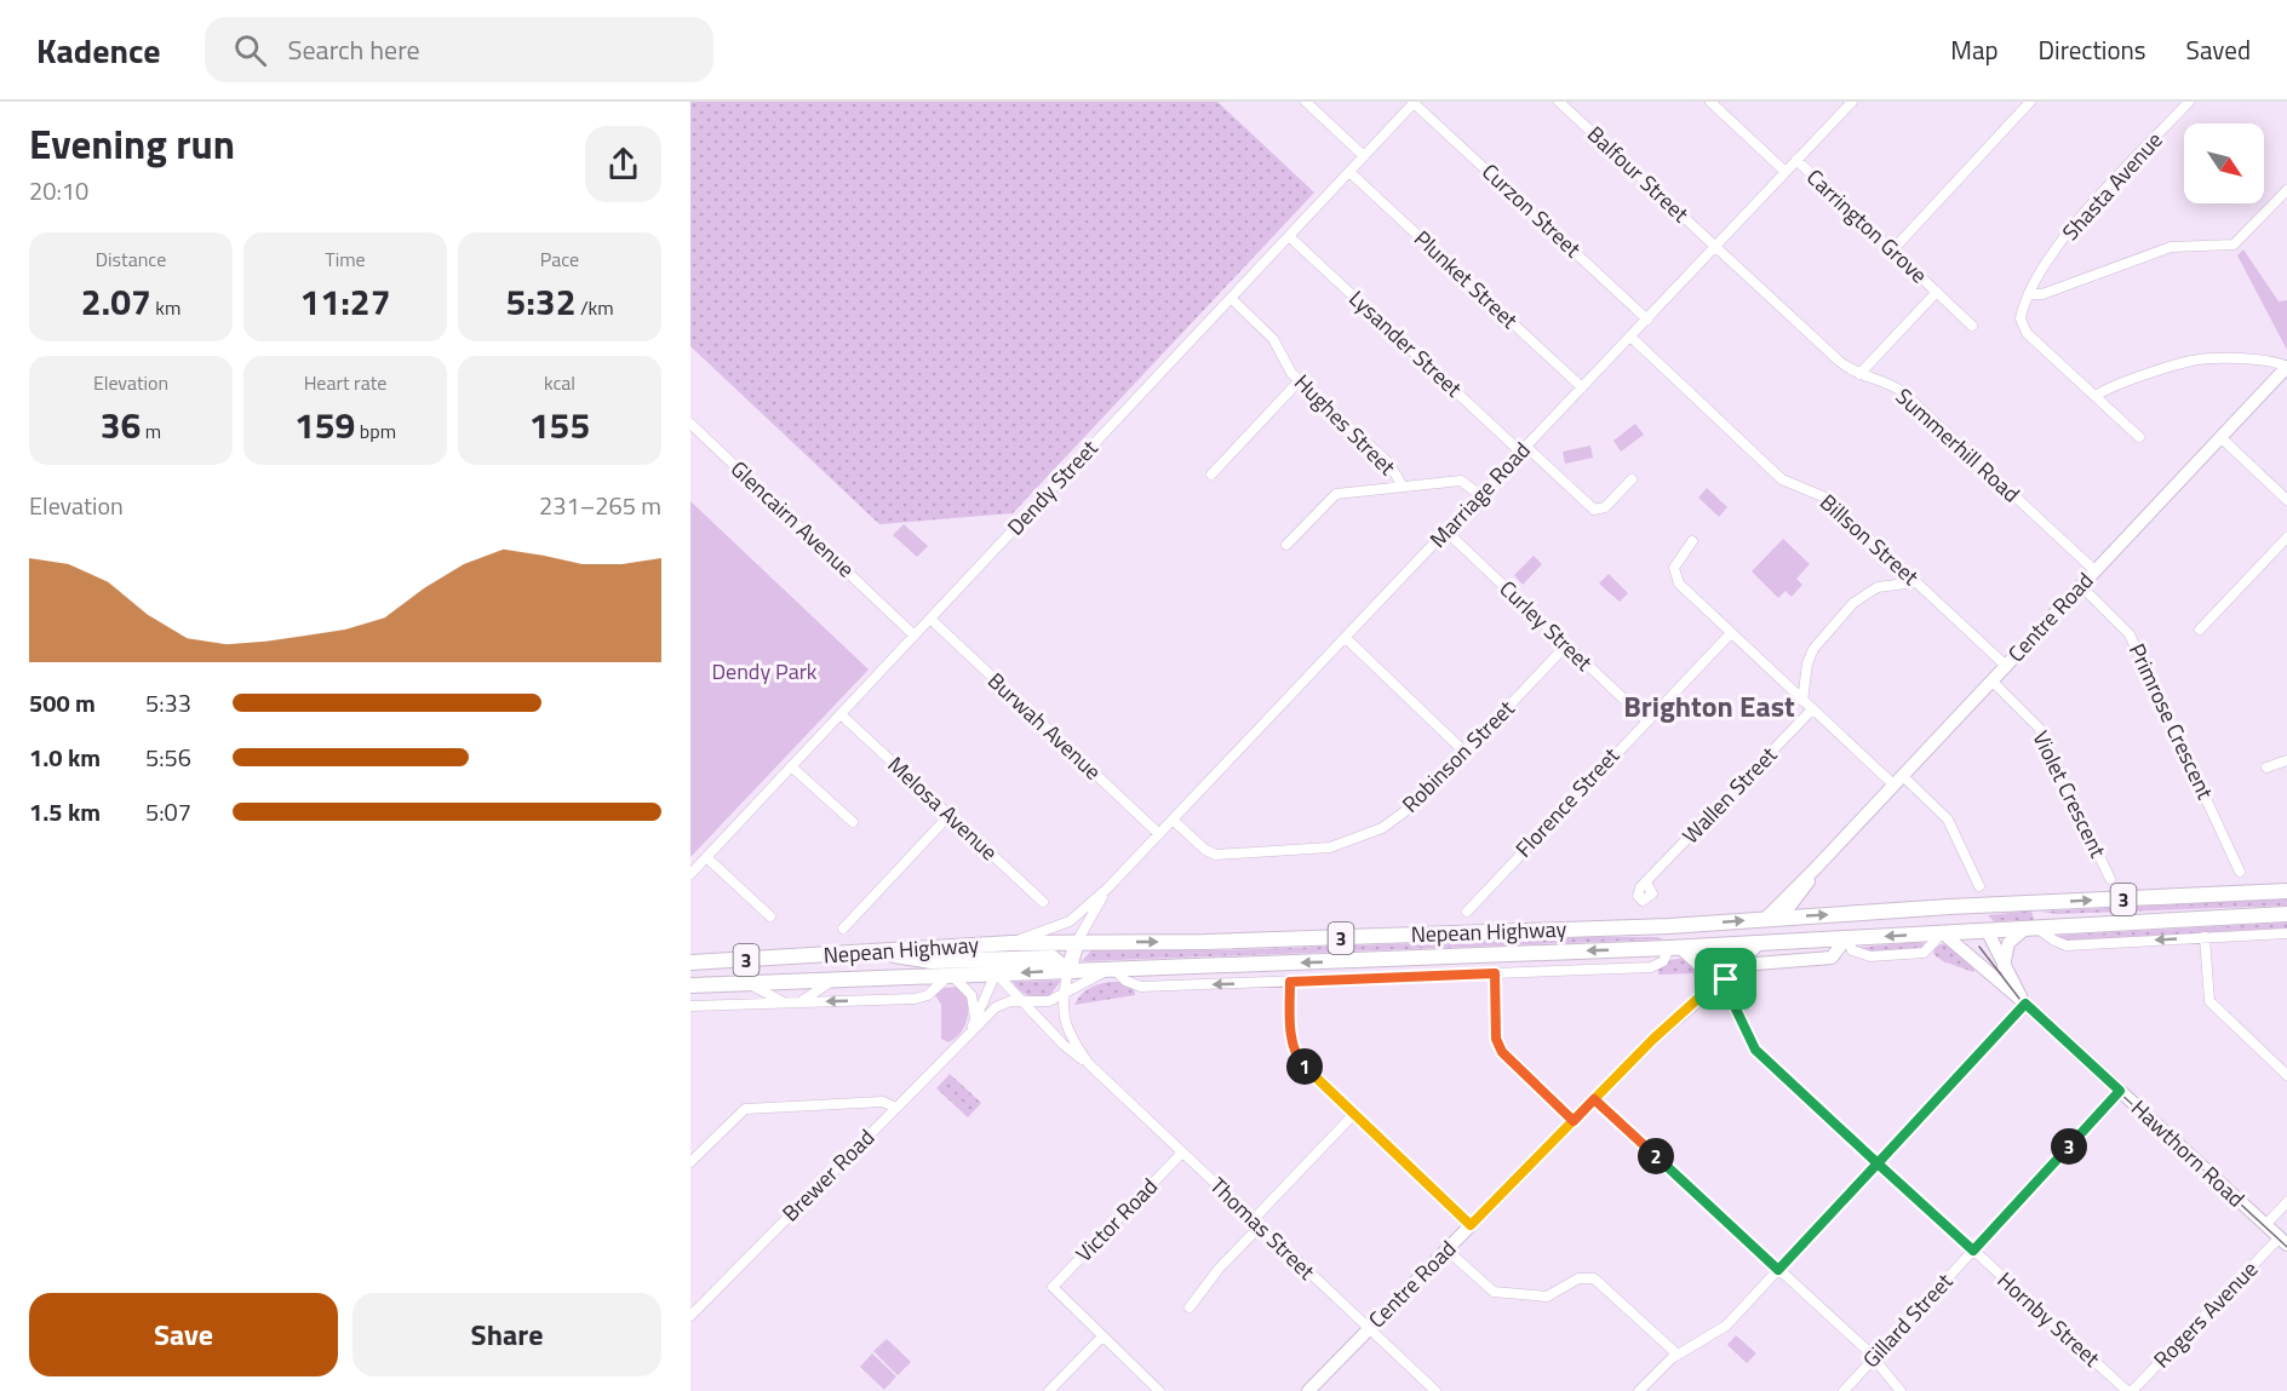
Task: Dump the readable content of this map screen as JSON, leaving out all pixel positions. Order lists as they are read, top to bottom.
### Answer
{
  "streets": {
    "highway": ["Centre Road", "3", "Nepean Highway"],
    "main road": ["Hawthorn Road"],
    "street": [
      "Balfour Street",
      "Shasta Avenue",
      "Curzon Street",
      "Carrington Grove",
      "Plunket Street",
      "Lysander Street",
      "Hughes Street",
      "Summerhill Road",
      "Dendy Street",
      "Marriage Road",
      "Glencairn Avenue",
      "Billson Street",
      "Curley Street",
      "Primrose Crescent",
      "Burwah Avenue",
      "Robinson Street",
      "Violet Crescent",
      "Wallen Street",
      "Florence Street",
      "Melosa Avenue",
      "Brewer Road",
      "Victor Road",
      "Thomas Street",
      "Rogers Avenue",
      "Hornby Street",
      "Gillard Street"
    ]
  },
  "crossings": [
    ["Balfour Street", "Summerhill Road"],
    ["Balfour Street", "Marriage Road"],
    ["Curzon Street", "Dendy Street"],
    ["Curzon Street", "Marriage Road"],
    ["Carrington Grove", "Summerhill Road"],
    ["Carrington Grove", "Marriage Road"],
    ["Plunket Street", "Dendy Street"],
    ["Plunket Street", "Marriage Road"],
    ["Lysander Street", "Dendy Street"],
    ["Lysander Street", "Marriage Road"],
    ["Hughes Street", "Dendy Street"],
    ["Summerhill Road", "Marriage Road"],
    ["Summerhill Road", "Centre Road"],
    ["Dendy Street", "Glencairn Avenue"],
    ["Dendy Street", "Burwah Avenue"],
    ["Dendy Street", "Melosa Avenue"],
    ["Marriage Road", "Billson Street"],
    ["Marriage Road", "Curley Street"],
    ["Marriage Road", "Burwah Avenue"],
    ["Marriage Road", "Robinson Street"],
    ["Marriage Road", "Nepean Highway"],
    ["Billson Street", "Centre Road"],
    ["Centre Road", "Primrose Crescent"],
    ["Centre Road", "Violet Crescent"],
    ["Centre Road", "Nepean Highway"],
    ["Centre Road", "Thomas Street"],
    ["Centre Road", "Hornby Street"],
    ["Curley Street", "Robinson Street"],
    ["Curley Street", "Florence Street"],
    ["Nepean Highway", "Hawthorn Road"],
    ["Nepean Highway", "Brewer Road"],
    ["Nepean Highway", "Thomas Street"],
    ["Hawthorn Road", "Rogers Avenue"],
    ["Hawthorn Road", "Gillard Street"],
    ["Brewer Road", "Thomas Street"],
    ["Victor Road", "Thomas Street"],
    ["Rogers Avenue", "Hornby Street"],
    ["Hornby Street", "Gillard Street"]
  ],
  "districts": ["Brighton East"],
  "parks": ["Dendy Park"],
  "north": "bottom right",
  "page": {
    "header": "Kadence",
    "search": "Search here",
    "nav": ["Map", "Directions", "Saved"],
    "heading": ["Evening run", "20:10"],
    "stats": [
      ["Distance", "2.07 km"],
      ["Time", "11:27"],
      ["Pace", "5:32 /km"],
      ["Elevation", "36 m"],
      ["Heart rate", "159 bpm"],
      ["kcal", "155"]
    ],
    "chart": ["Elevation", "231–265 m"],
    "list": [
      {
        "name": "500 m",
        "note": "5:33"
      },
      {
        "name": "1.0 km",
        "note": "5:56"
      },
      {
        "name": "1.5 km",
        "note": "5:07"
      }
    ],
    "pins": ["1", "3", "2"],
    "buttons": ["Save", "Share"]
  }
}
